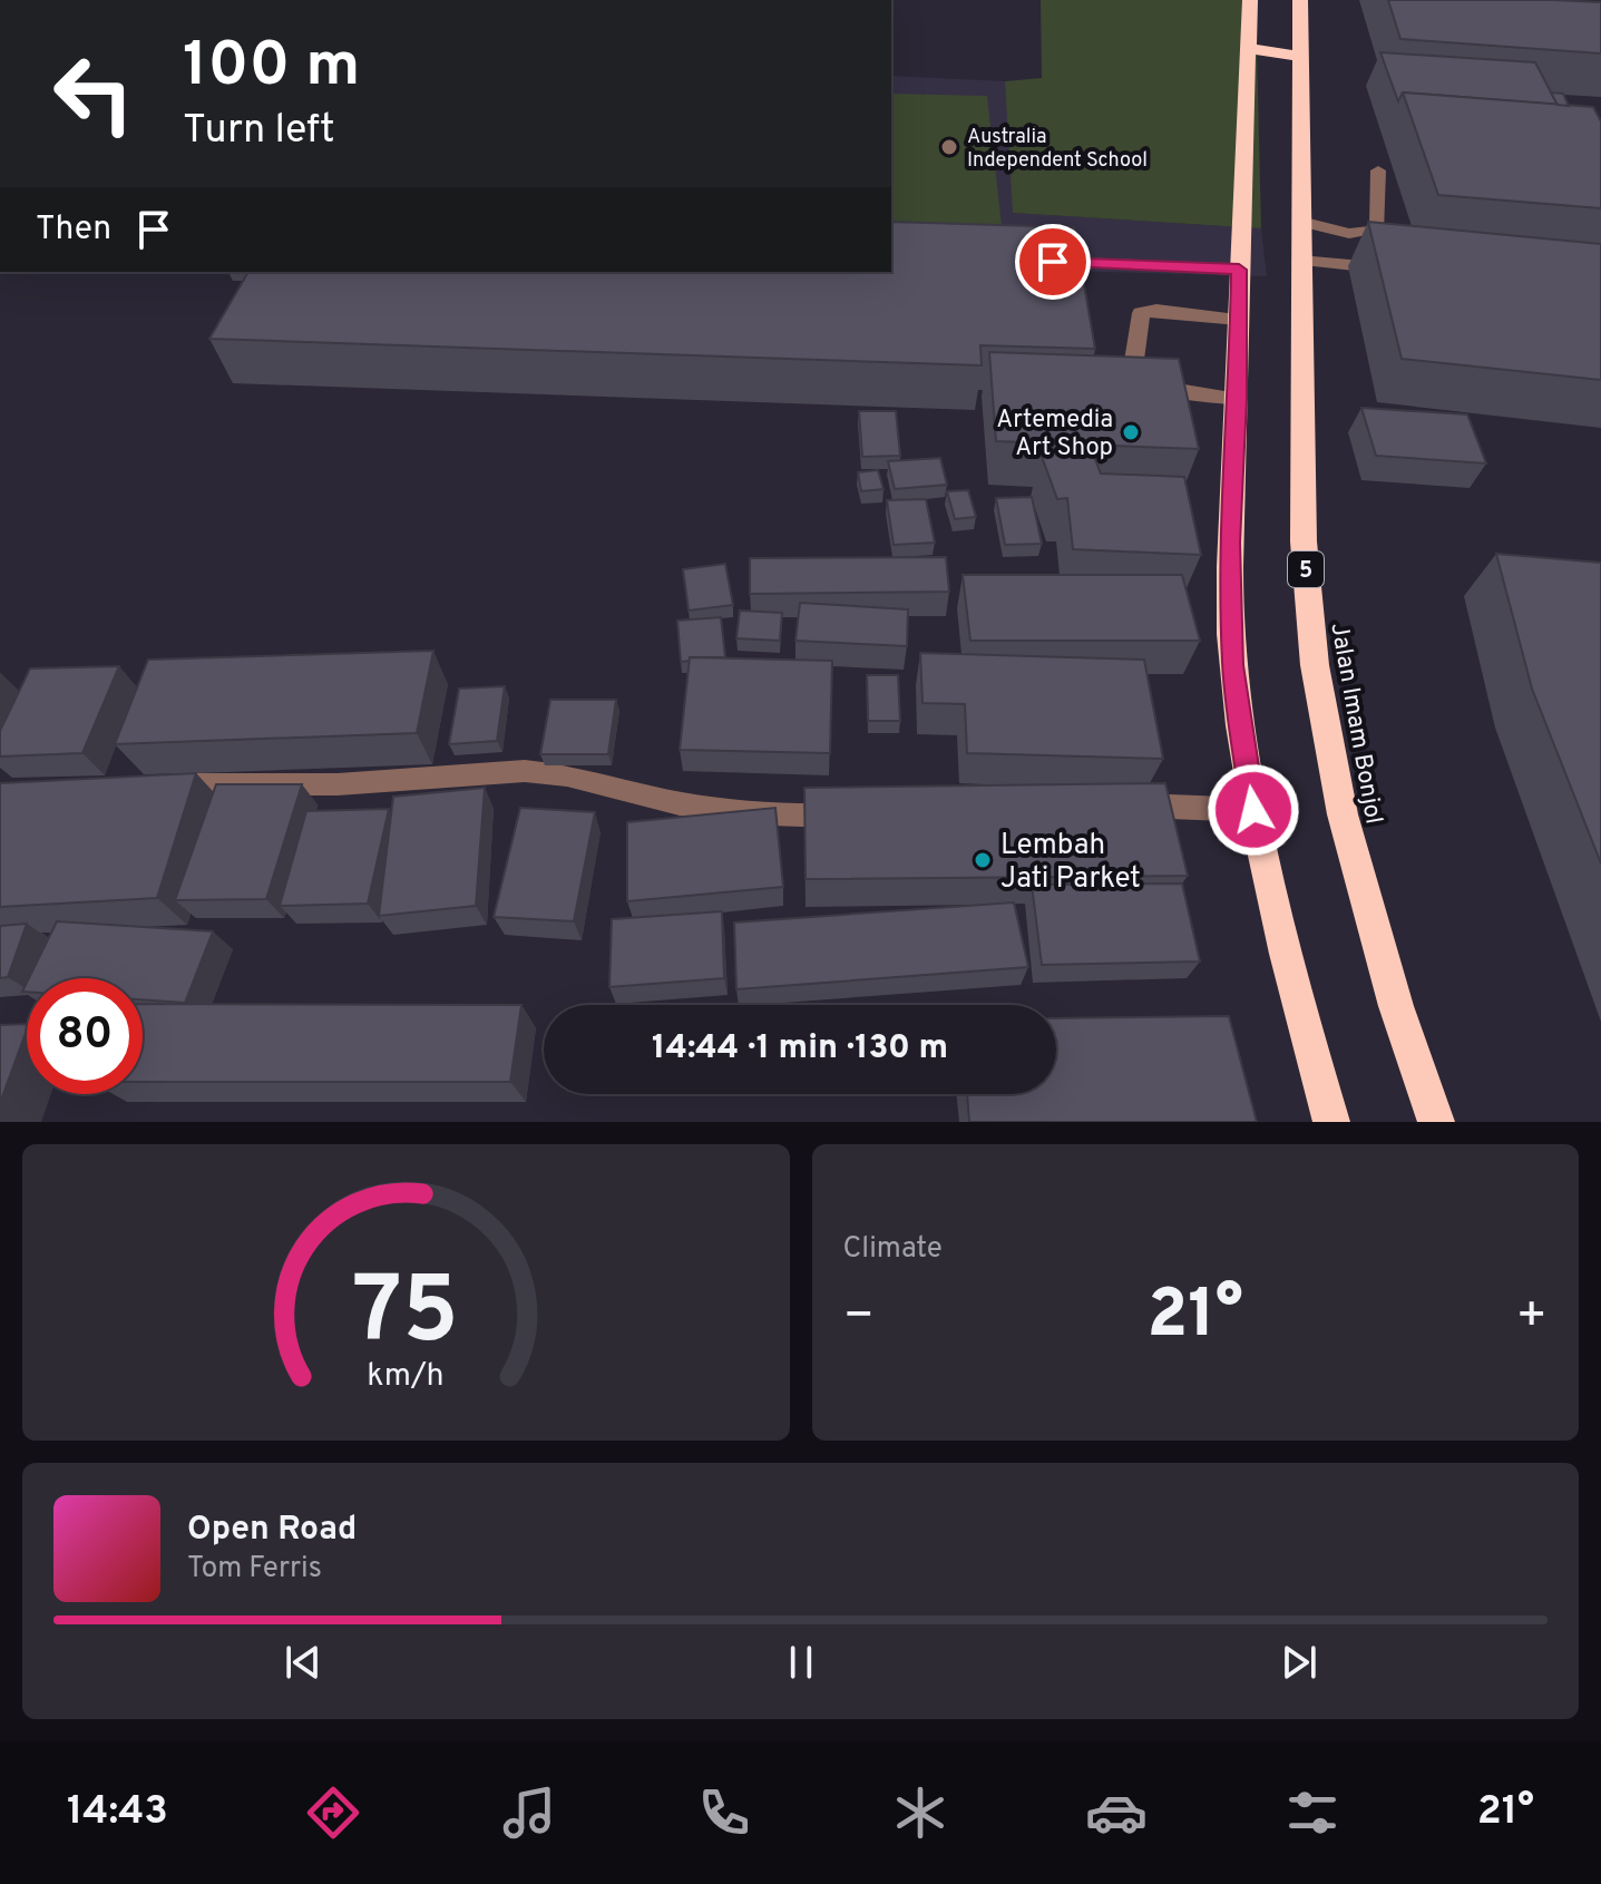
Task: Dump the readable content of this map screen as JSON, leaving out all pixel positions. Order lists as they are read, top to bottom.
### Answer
{
  "streets": {
    "highway": ["5", "Jalan Imam Bonjol"]
  },
  "places": ["Australia Independent School", "Artemedia Art Shop", "Lembah Jati Parket"],
  "page": {
    "turn": ["100 m", "Turn left"],
    "then": "Then",
    "limit": "80",
    "trip": "14:44 · 1 min · 130 m",
    "tile": "Climate",
    "heat": ["−", "21°", "+"],
    "song": ["Open Road", "Tom Ferris"],
    "tabs": ["14:43", "21°"],
    "gauge": ["75", "km/h"]
  }
}
